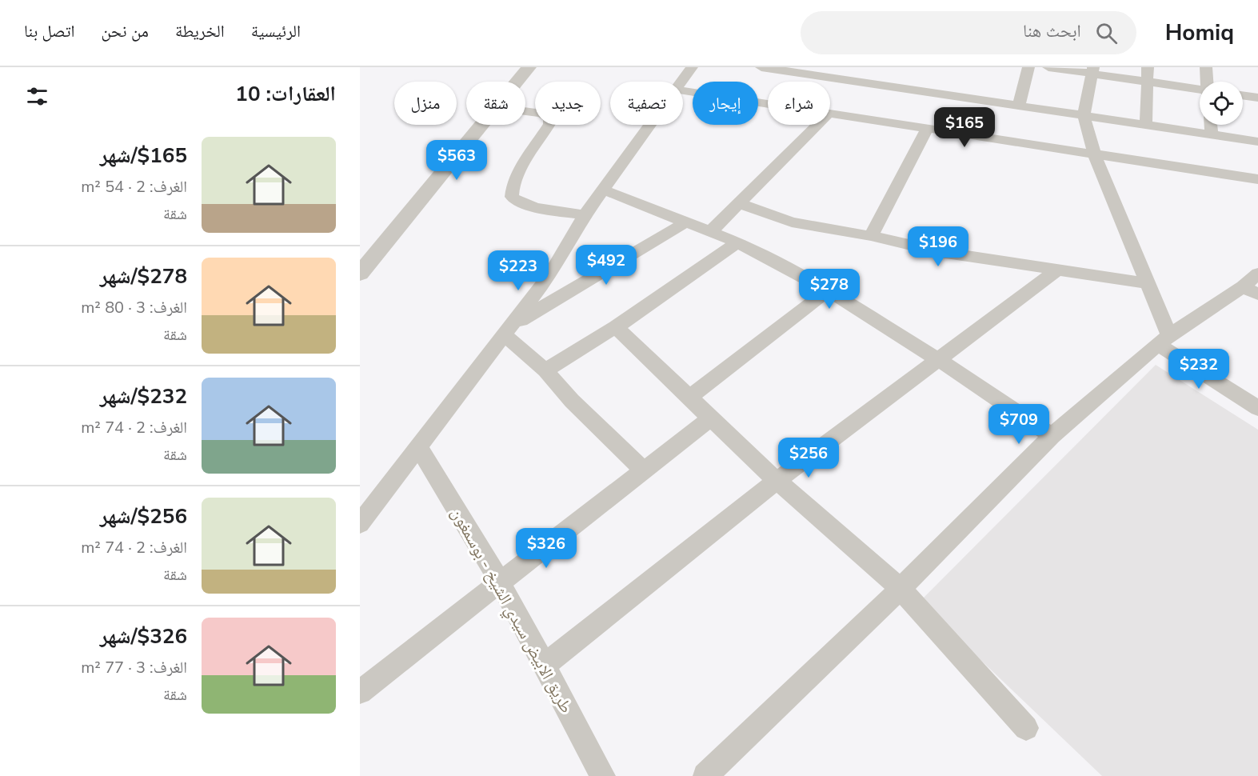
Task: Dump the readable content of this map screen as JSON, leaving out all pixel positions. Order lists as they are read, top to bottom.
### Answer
{
  "streets": {
    "street": ["طريق الابيض سيدي الشيخ - بوسمغون"]
  },
  "page": {
    "header": "Homiq",
    "search": "ابحث هنا",
    "nav": [
      "الرئيسية",
      "الخريطة",
      "من نحن",
      "اتصل بنا"
    ],
    "heading": "العقارات: 10",
    "chip": [
      "شراء",
      "إيجار",
      "تصفية",
      "جديد",
      "شقة",
      "منزل"
    ],
    "price": [
      "$165",
      "$563",
      "$196",
      "$492",
      "$223",
      "$278",
      "$232",
      "$709",
      "$256",
      "$326"
    ],
    "list": [
      {
        "name": "$165/شهر",
        "note": "الغرف: 2 · 54 m² · شقة"
      },
      {
        "name": "$278/شهر",
        "note": "الغرف: 3 · 80 m² · شقة"
      },
      {
        "name": "$232/شهر",
        "note": "الغرف: 2 · 74 m² · شقة"
      },
      {
        "name": "$256/شهر",
        "note": "الغرف: 2 · 74 m² · شقة"
      },
      {
        "name": "$326/شهر",
        "note": "الغرف: 3 · 77 m² · شقة"
      }
    ]
  }
}
